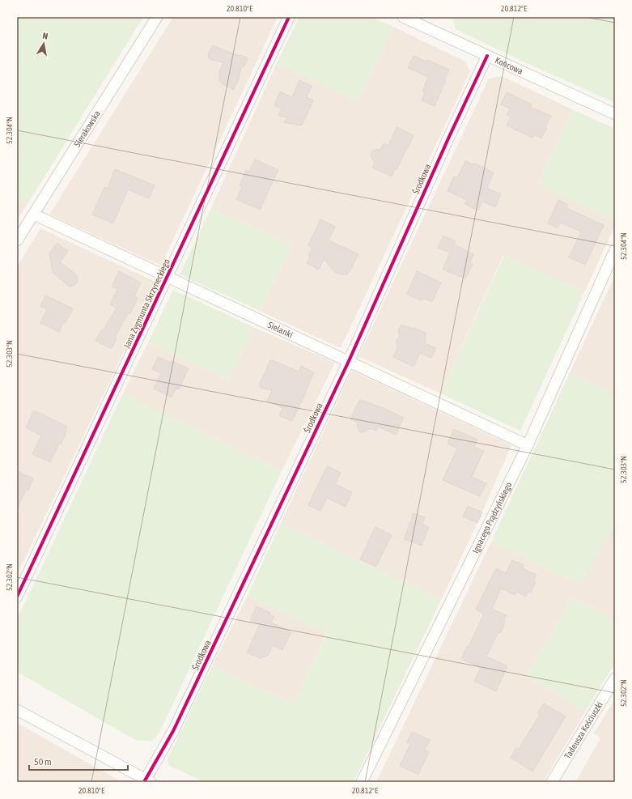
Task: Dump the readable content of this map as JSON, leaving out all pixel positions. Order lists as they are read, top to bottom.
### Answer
{
  "streets": {
    "street": [
      "Końcowa",
      "Sierakowska",
      "Środkowa",
      "Jana Zygmunta Skrzyneckiego",
      "Sielanki",
      "Ignacego Prądzyńskiego",
      "Tadeusza Kościuszki"
    ]
  },
  "crossings": [
    ["Końcowa", "Środkowa"],
    ["Sierakowska", "Sielanki"],
    ["Środkowa", "Sielanki"],
    ["Jana Zygmunta Skrzyneckiego", "Sielanki"],
    ["Sielanki", "Ignacego Prądzyńskiego"]
  ],
  "scale_bar": "50 m",
  "north": "top",
  "coordinates": [
    "20.810°E",
    "20.812°E",
    "52.304°N",
    "52.303°N",
    "52.302°N"
  ]
}
